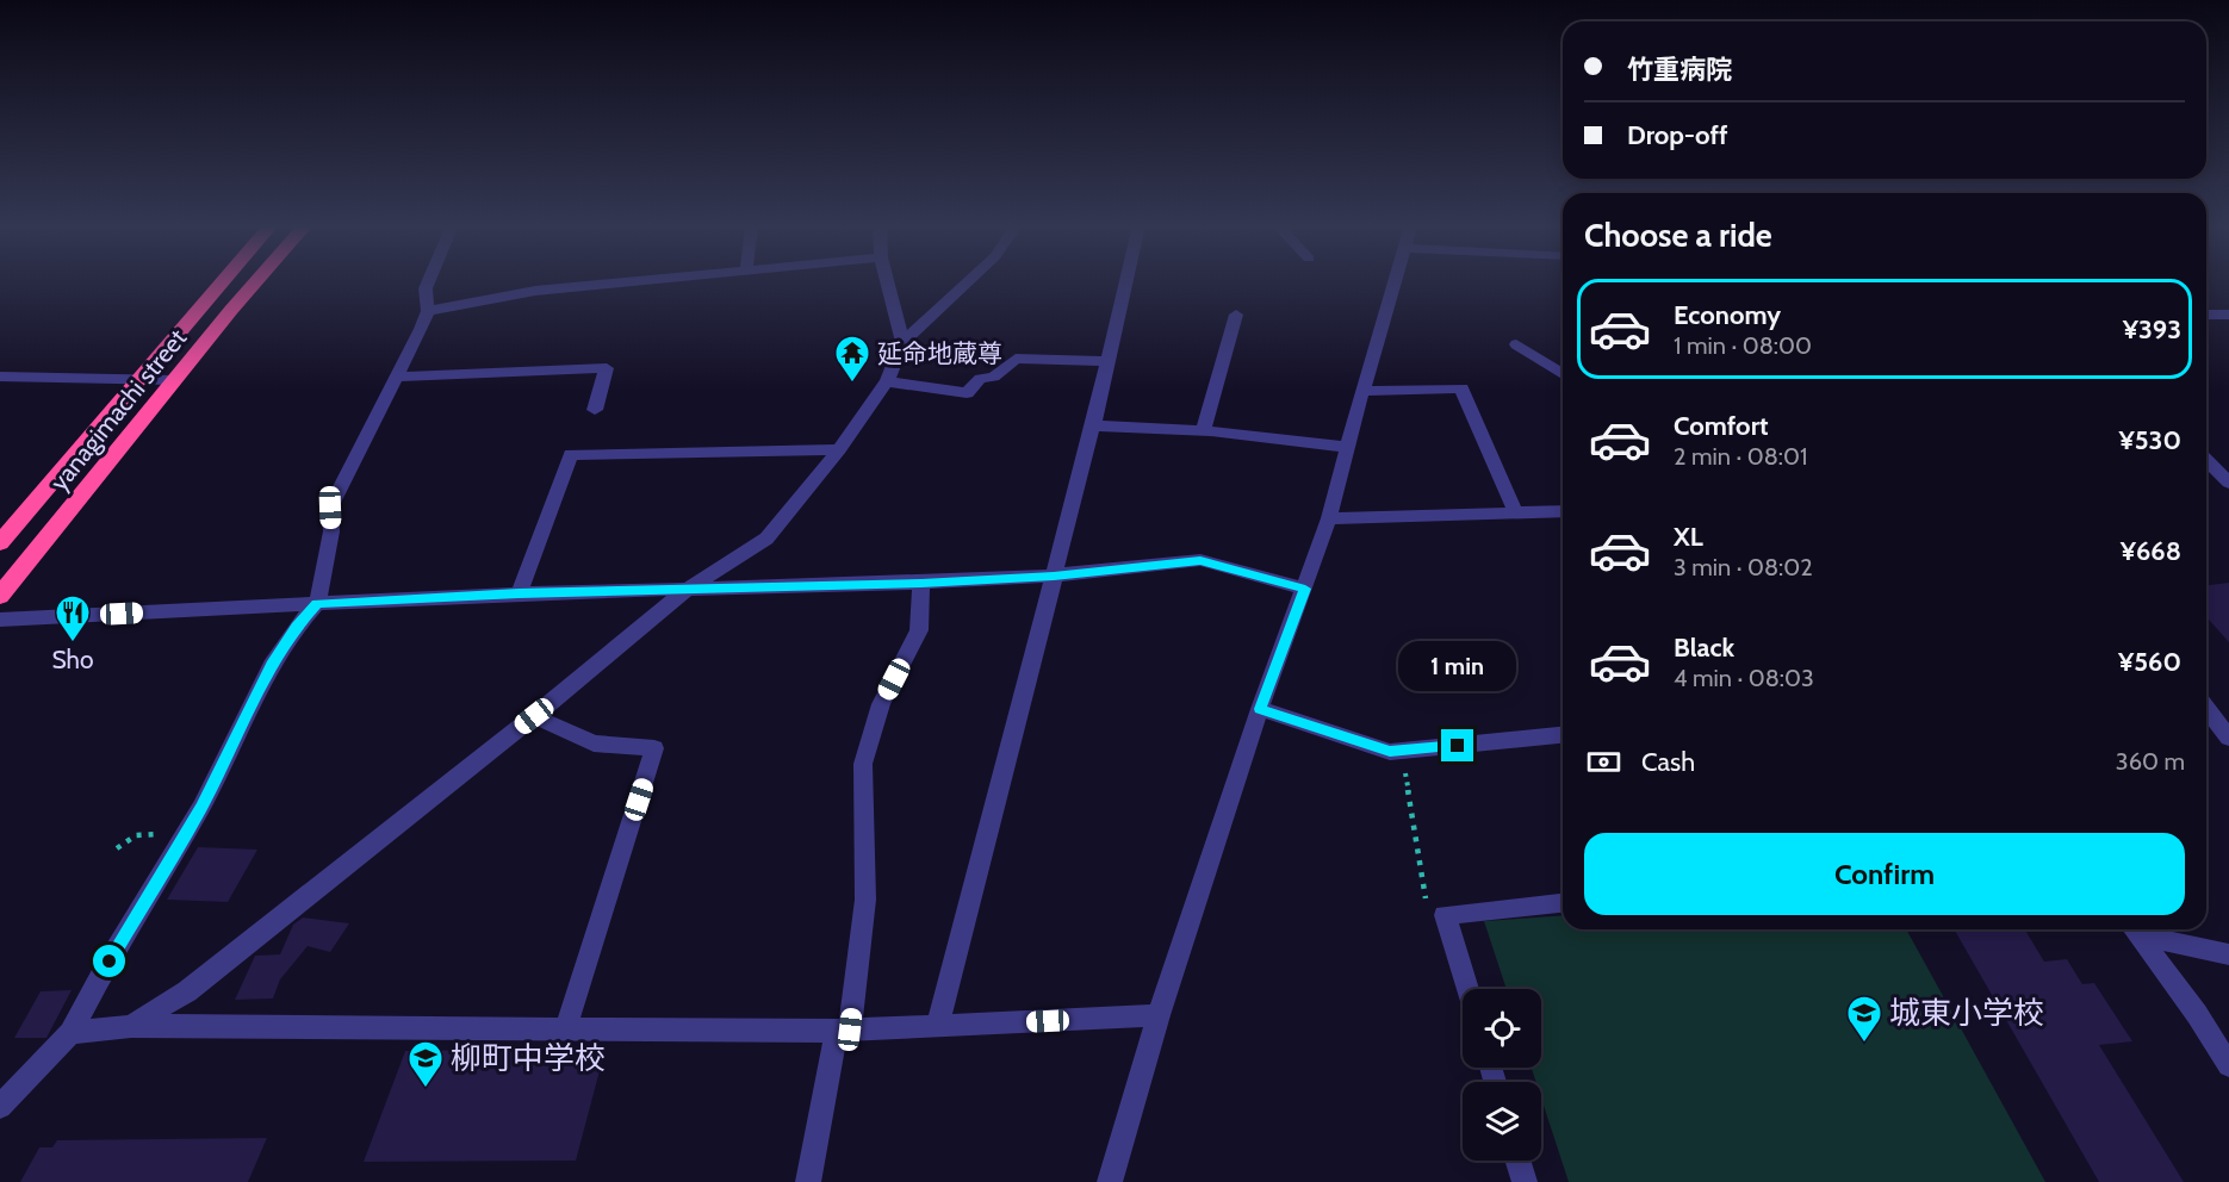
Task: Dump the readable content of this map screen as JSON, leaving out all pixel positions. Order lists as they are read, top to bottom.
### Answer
{
  "streets": {
    "highway": ["yanagimachi street"]
  },
  "places": {
    "temple": ["延命地蔵尊"],
    "restaurant": ["Sho"],
    "school or university": ["城東小学校", "柳町中学校"]
  },
  "page": {
    "banner": ["竹重病院", "Drop-off"],
    "heading": "Choose a ride",
    "list": [
      {
        "name": "Economy",
        "note": "1 min · 08:00",
        "value": "¥393"
      },
      {
        "name": "Comfort",
        "note": "2 min · 08:01",
        "value": "¥530"
      },
      {
        "name": "XL",
        "note": "3 min · 08:02",
        "value": "¥668"
      },
      {
        "name": "Black",
        "note": "4 min · 08:03",
        "value": "¥560"
      }
    ],
    "bubble": "1 min",
    "pay": ["Cash", "360 m"],
    "buttons": "Confirm"
  }
}
